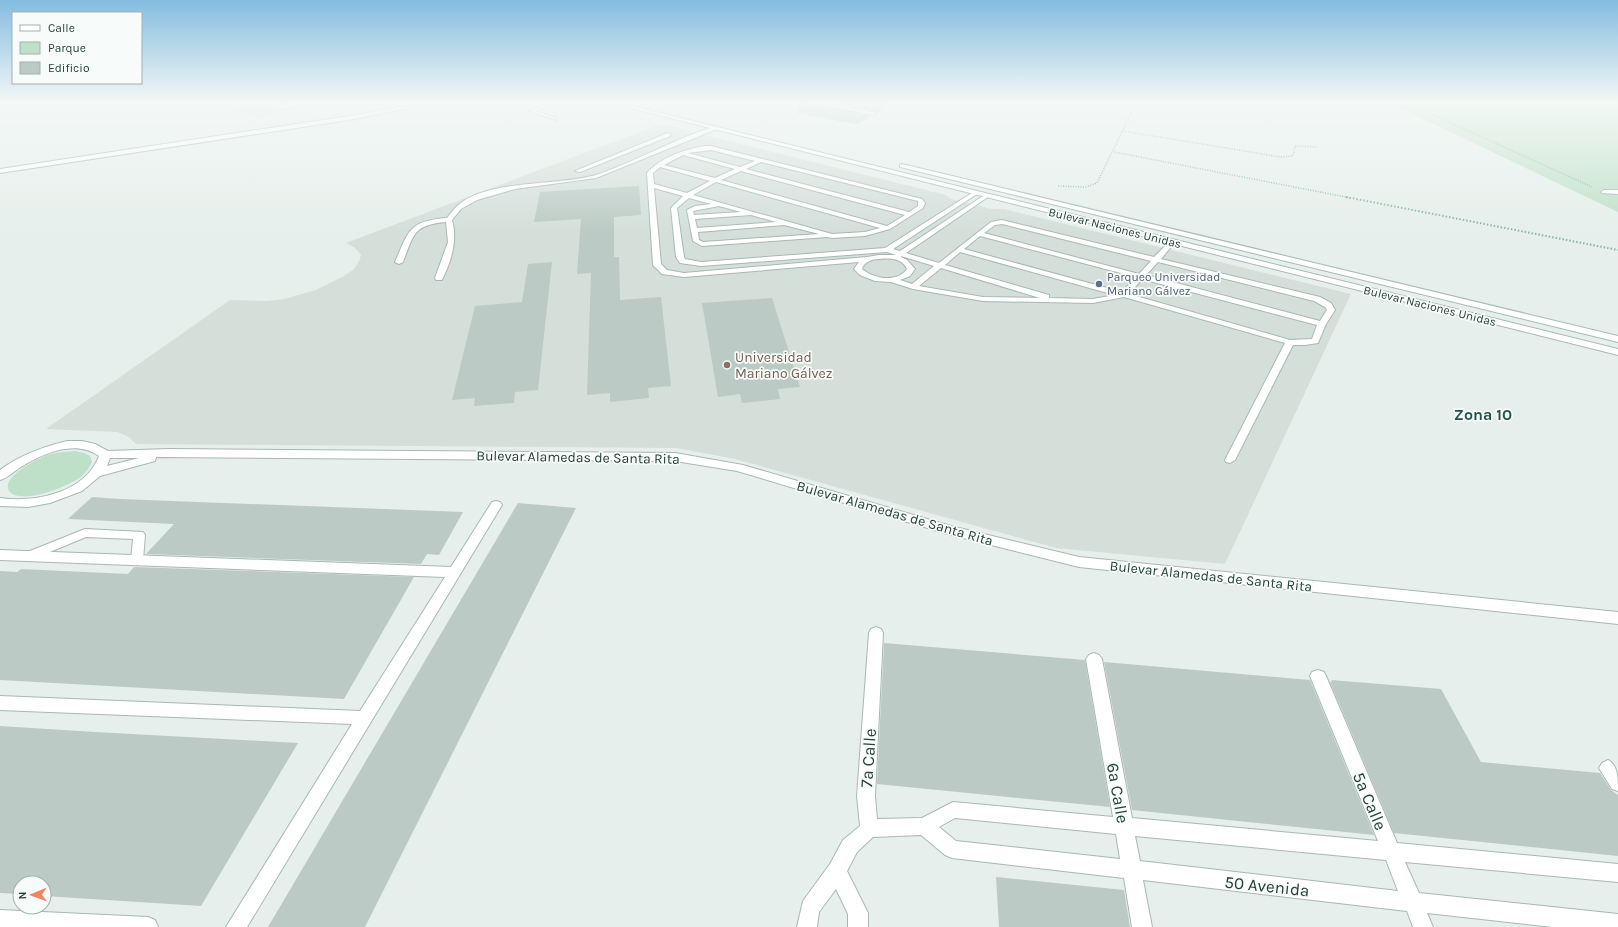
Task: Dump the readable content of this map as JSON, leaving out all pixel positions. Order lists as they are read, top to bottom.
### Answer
{
  "streets": {
    "street": [
      "Bulevar Naciones Unidas",
      "Bulevar Alamedas de Santa Rita",
      "7a Calle",
      "6a Calle",
      "5a Calle",
      "50 Avenida"
    ]
  },
  "crossings": [
    ["6a Calle", "50 Avenida"],
    ["5a Calle", "50 Avenida"]
  ],
  "districts": ["Zona 10"],
  "places": ["Parqueo Universidad Mariano Gálvez", "Universidad Mariano Gálvez"],
  "legend": ["Calle", "Parque", "Edificio"],
  "north": "left"
}
